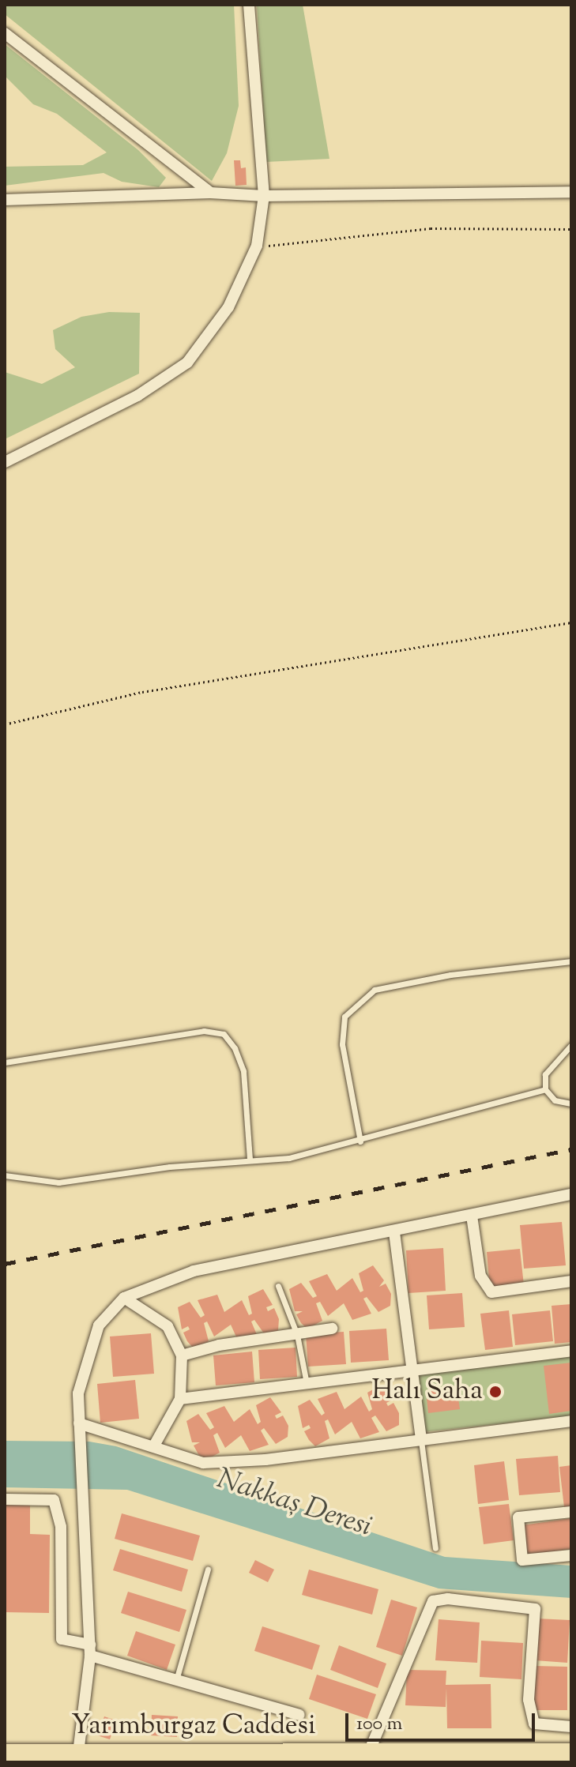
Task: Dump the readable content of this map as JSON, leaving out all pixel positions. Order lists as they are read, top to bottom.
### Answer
{
  "streets": {
    "main road": ["Yarımburgaz Caddesi"]
  },
  "water": ["Nakkaş Deresi"],
  "places": ["Halı Saha"],
  "scale_bar": "100 m"
}
